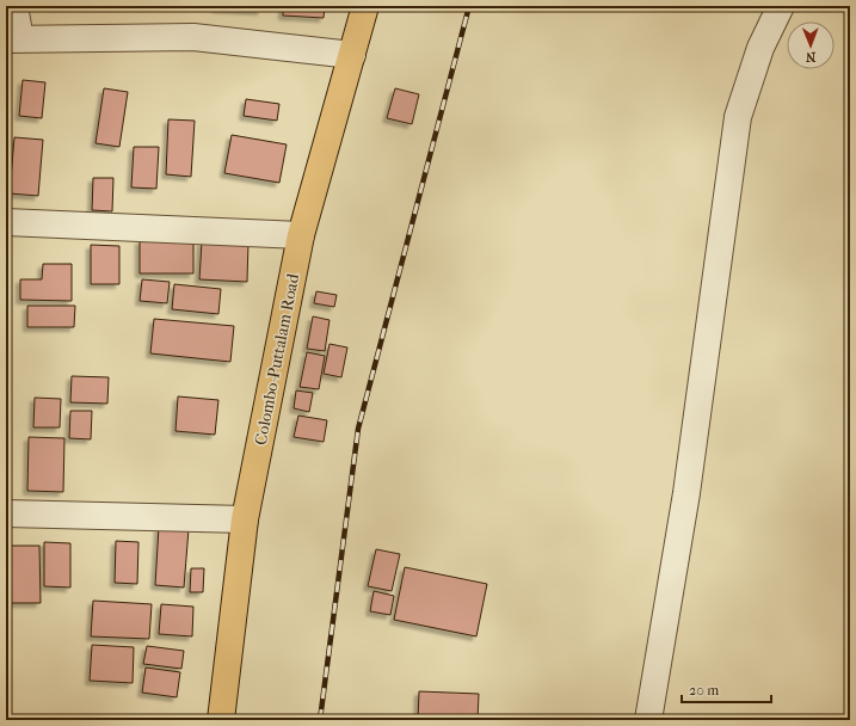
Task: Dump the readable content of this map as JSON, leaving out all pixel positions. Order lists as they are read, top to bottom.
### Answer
{
  "streets": {
    "highway": ["Colombo-Puttalam Road"]
  },
  "scale_bar": "20 m",
  "north": "bottom"
}
